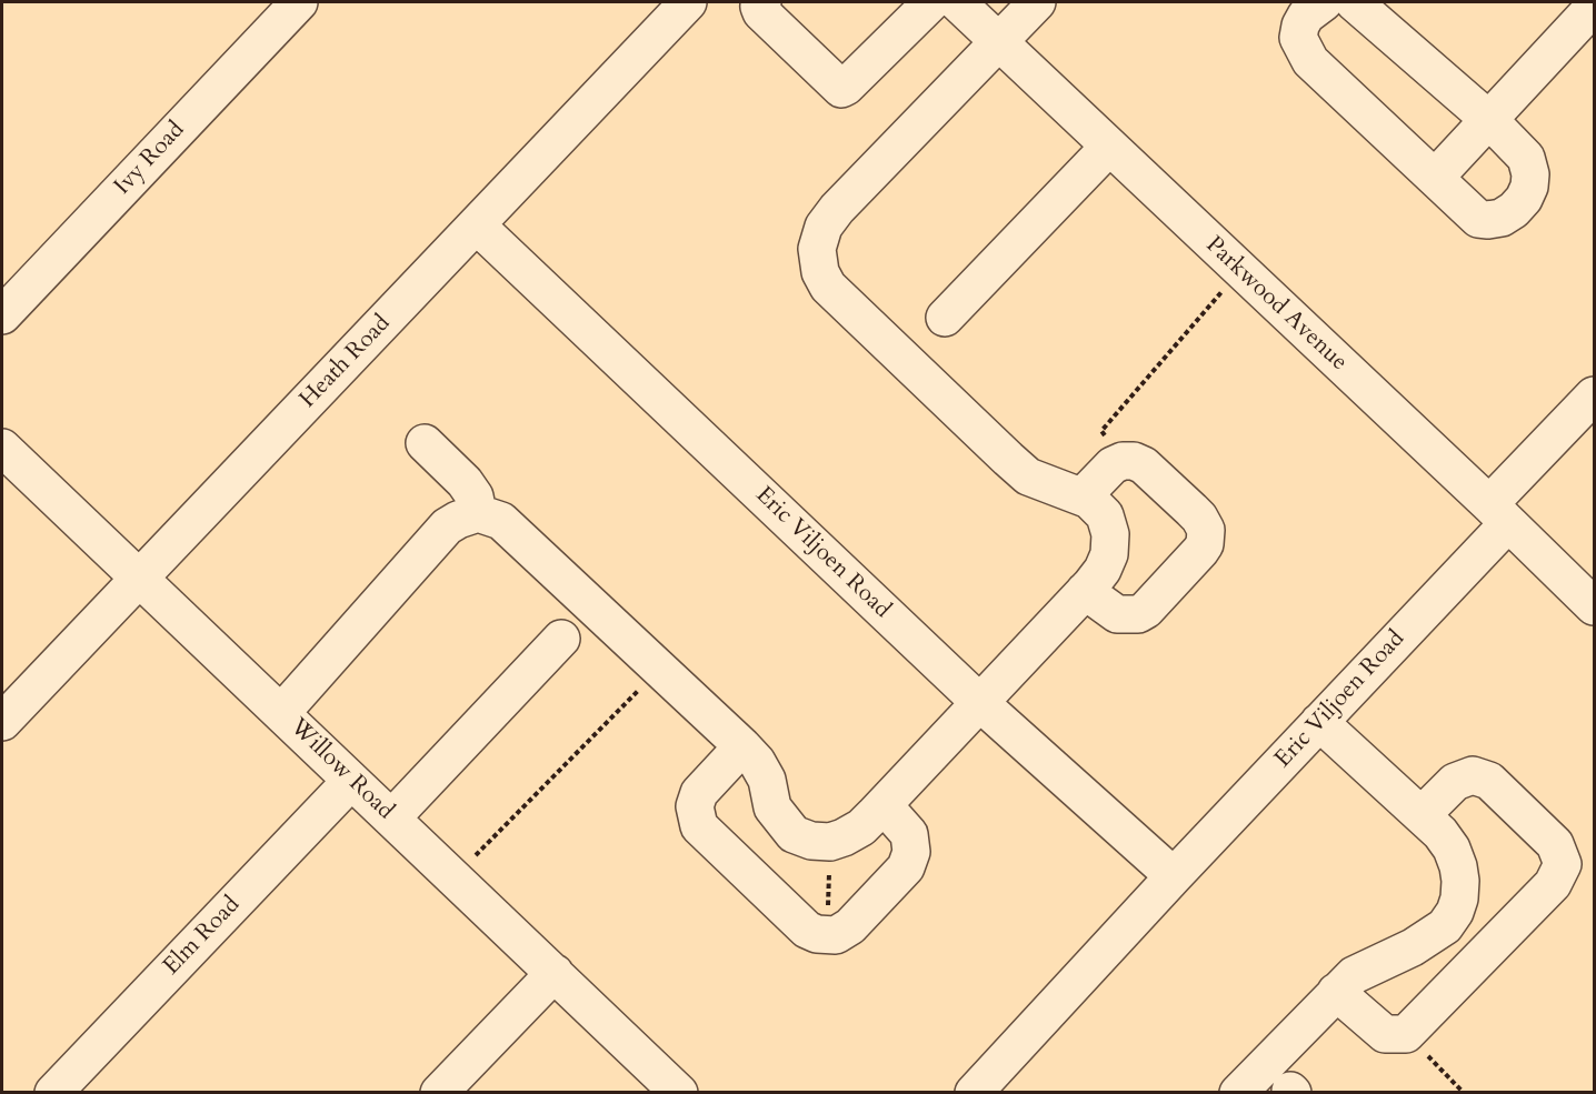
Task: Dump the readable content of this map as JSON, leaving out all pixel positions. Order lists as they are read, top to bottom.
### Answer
{
  "streets": {
    "street": [
      "Ivy Road",
      "Parkwood Avenue",
      "Heath Road",
      "Eric Viljoen Road",
      "Willow Road",
      "Elm Road"
    ]
  },
  "crossings": [
    ["Parkwood Avenue", "Eric Viljoen Road"],
    ["Heath Road", "Eric Viljoen Road"],
    ["Heath Road", "Willow Road"],
    ["Willow Road", "Elm Road"]
  ]
}
